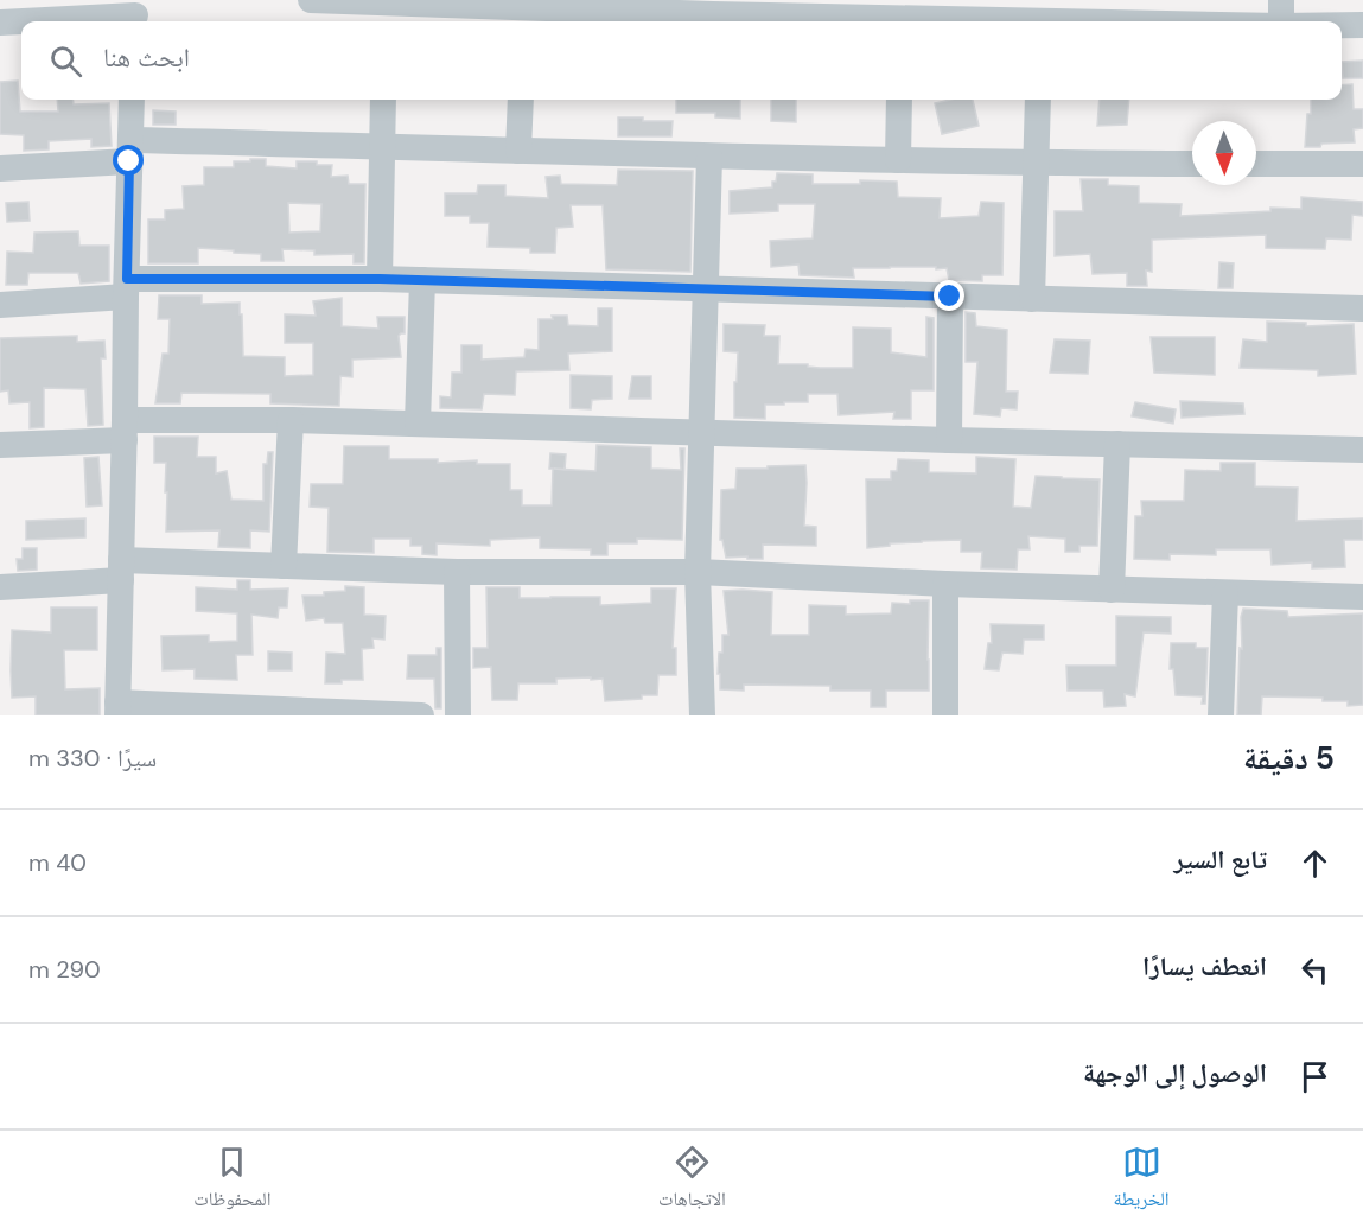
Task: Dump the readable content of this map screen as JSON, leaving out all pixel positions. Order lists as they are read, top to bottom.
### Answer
{
  "north": "bottom",
  "page": {
    "search": "ابحث هنا",
    "heading": ["5 دقيقة", "سيرًا · 330 m"],
    "list": [
      ["تابع السير", "40 m"],
      ["انعطف يسارًا", "290 m"],
      "الوصول إلى الوجهة"
    ],
    "nav": ["الخريطة", "الاتجاهات", "المحفوظات"]
  }
}
